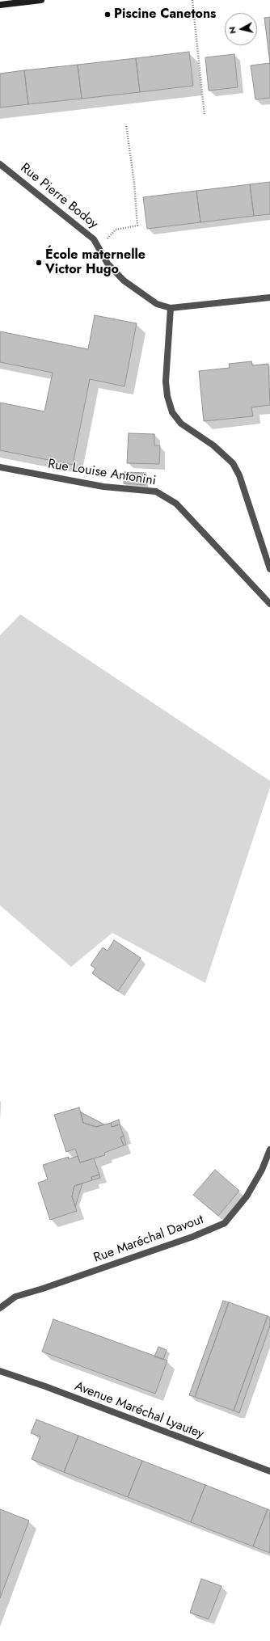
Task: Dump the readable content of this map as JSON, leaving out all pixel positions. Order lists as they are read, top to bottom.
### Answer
{
  "streets": {
    "street": [
      "Rue Pierre Bodoy",
      "Rue Louise Antonini",
      "Rue Maréchal Davout",
      "Avenue Maréchal Lyautey"
    ]
  },
  "places": ["Piscine Canetons", "École maternelle Victor Hugo"],
  "north": "left"
}
